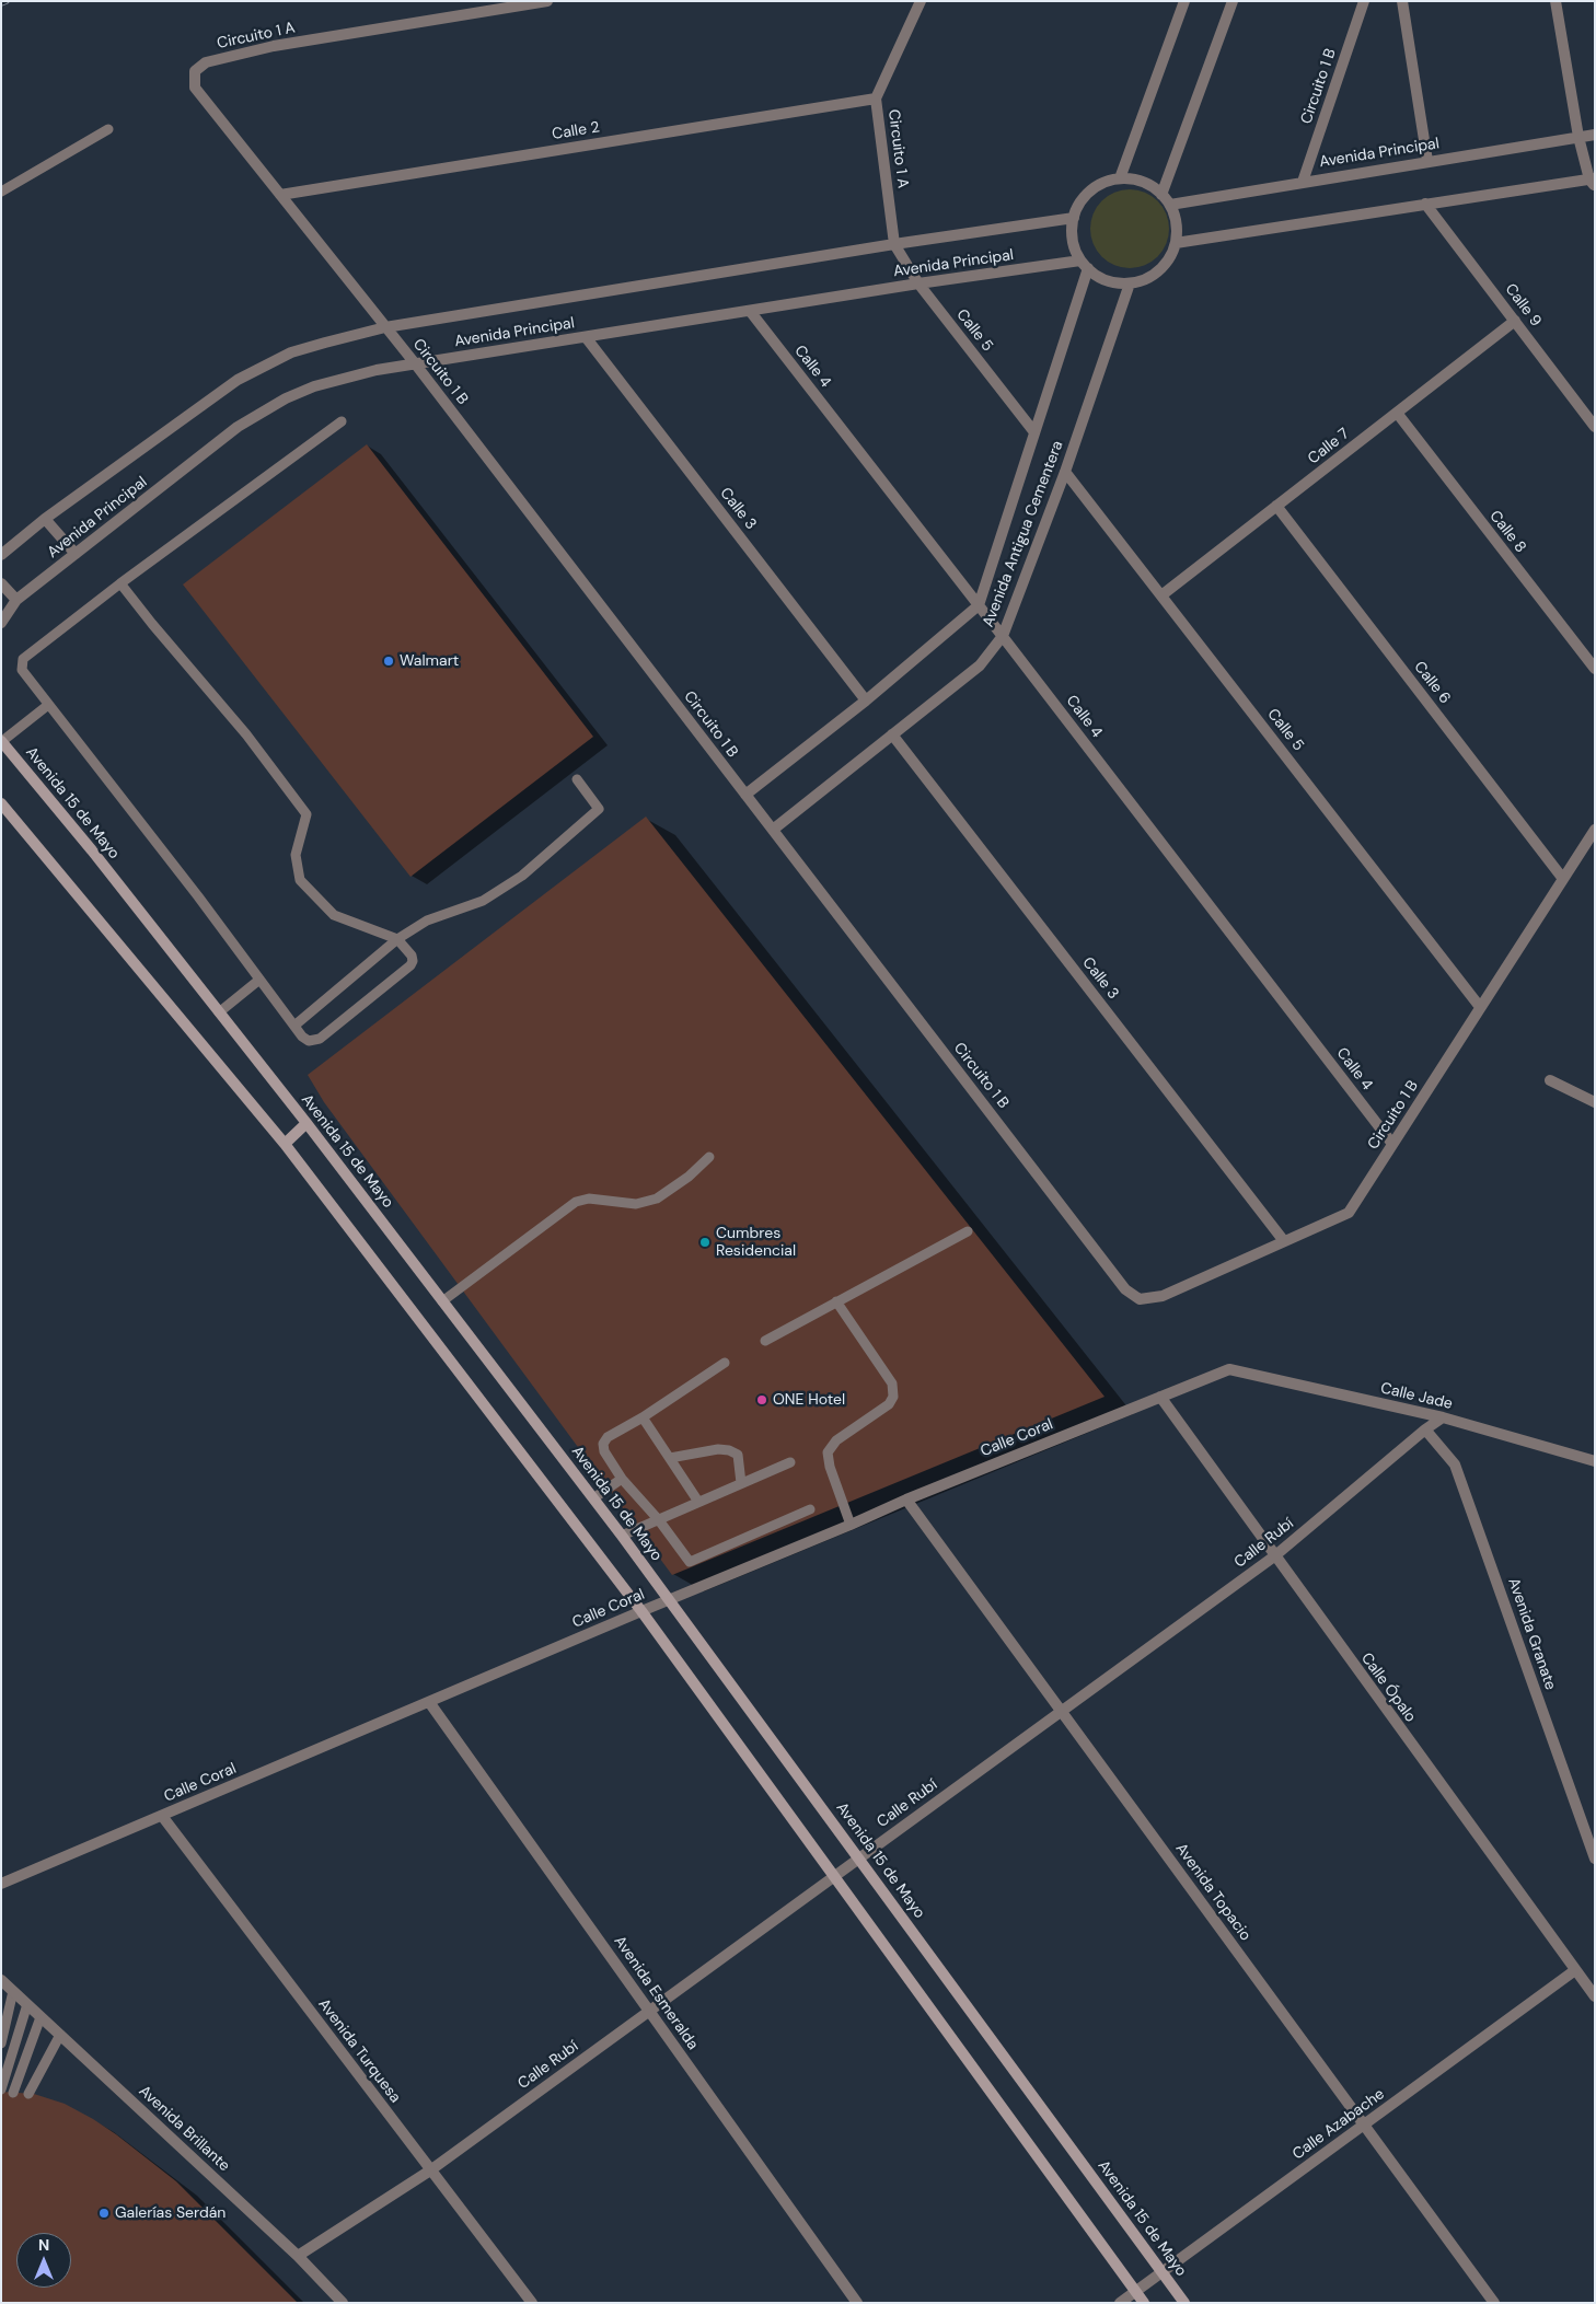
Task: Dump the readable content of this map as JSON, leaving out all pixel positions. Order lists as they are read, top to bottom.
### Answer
{
  "streets": {
    "main road": ["Avenida 15 de Mayo"],
    "street": [
      "Circuito 1 A",
      "Circuito 1 B",
      "Calle 2",
      "Avenida Principal",
      "Calle 9",
      "Calle 5",
      "Calle 4",
      "Calle 7",
      "Calle 3",
      "Calle 8",
      "Avenida Antigua Cementera",
      "Calle 6",
      "Calle Jade",
      "Calle Coral",
      "Calle Rubí",
      "Avenida Granate",
      "Calle Ópalo",
      "Avenida Topacio",
      "Avenida Esmeralda",
      "Avenida Turquesa",
      "Calle Azabache",
      "Avenida Brillante"
    ]
  },
  "crossings": [
    ["Circuito 1 A", "Circuito 1 B"],
    ["Circuito 1 A", "Calle 2"],
    ["Circuito 1 A", "Avenida Principal"],
    ["Circuito 1 A", "Calle 5"],
    ["Circuito 1 B", "Avenida Principal"],
    ["Circuito 1 B", "Calle 5"],
    ["Circuito 1 B", "Calle 4"],
    ["Circuito 1 B", "Calle 3"],
    ["Circuito 1 B", "Avenida Antigua Cementera"],
    ["Circuito 1 B", "Calle 6"],
    ["Avenida Principal", "Calle 5"],
    ["Avenida Principal", "Calle 4"],
    ["Avenida Principal", "Calle 3"],
    ["Avenida Principal", "Avenida Antigua Cementera"],
    ["Calle 9", "Calle 7"],
    ["Calle 5", "Calle 7"],
    ["Calle 5", "Avenida Antigua Cementera"],
    ["Calle 4", "Avenida Antigua Cementera"],
    ["Calle 7", "Calle 8"],
    ["Calle 7", "Calle 6"],
    ["Calle 3", "Avenida Antigua Cementera"],
    ["Avenida 15 de Mayo", "Calle Coral"],
    ["Avenida 15 de Mayo", "Calle Rubí"],
    ["Avenida 15 de Mayo", "Calle Azabache"],
    ["Calle Jade", "Calle Coral"],
    ["Calle Jade", "Calle Rubí"],
    ["Calle Coral", "Calle Ópalo"],
    ["Calle Coral", "Avenida Topacio"],
    ["Calle Coral", "Avenida Esmeralda"],
    ["Calle Coral", "Avenida Turquesa"],
    ["Calle Rubí", "Avenida Granate"],
    ["Calle Rubí", "Calle Ópalo"],
    ["Calle Rubí", "Avenida Topacio"],
    ["Calle Rubí", "Avenida Esmeralda"],
    ["Calle Rubí", "Avenida Turquesa"],
    ["Calle Rubí", "Avenida Brillante"],
    ["Calle Ópalo", "Calle Azabache"],
    ["Avenida Topacio", "Calle Azabache"]
  ],
  "places": [
    "Walmart",
    "Cumbres Residencial",
    "ONE Hotel",
    "Galerías Serdán"
  ],
  "north": "top"
}
